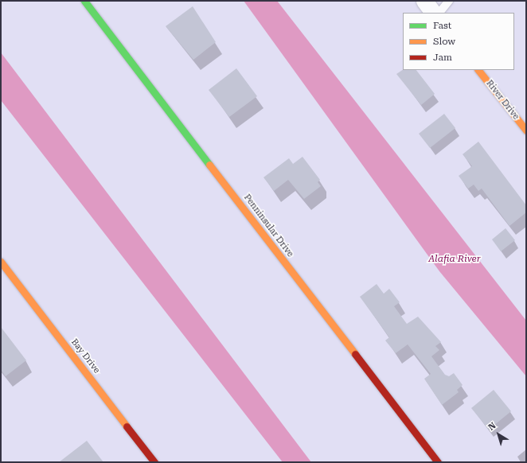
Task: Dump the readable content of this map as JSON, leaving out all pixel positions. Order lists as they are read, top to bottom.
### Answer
{
  "streets": {
    "street": ["River Drive", "Penninsular Drive", "Bay Drive"]
  },
  "water": ["Alafia River"],
  "legend": ["Fast", "Slow", "Jam"],
  "north": "top left"
}
